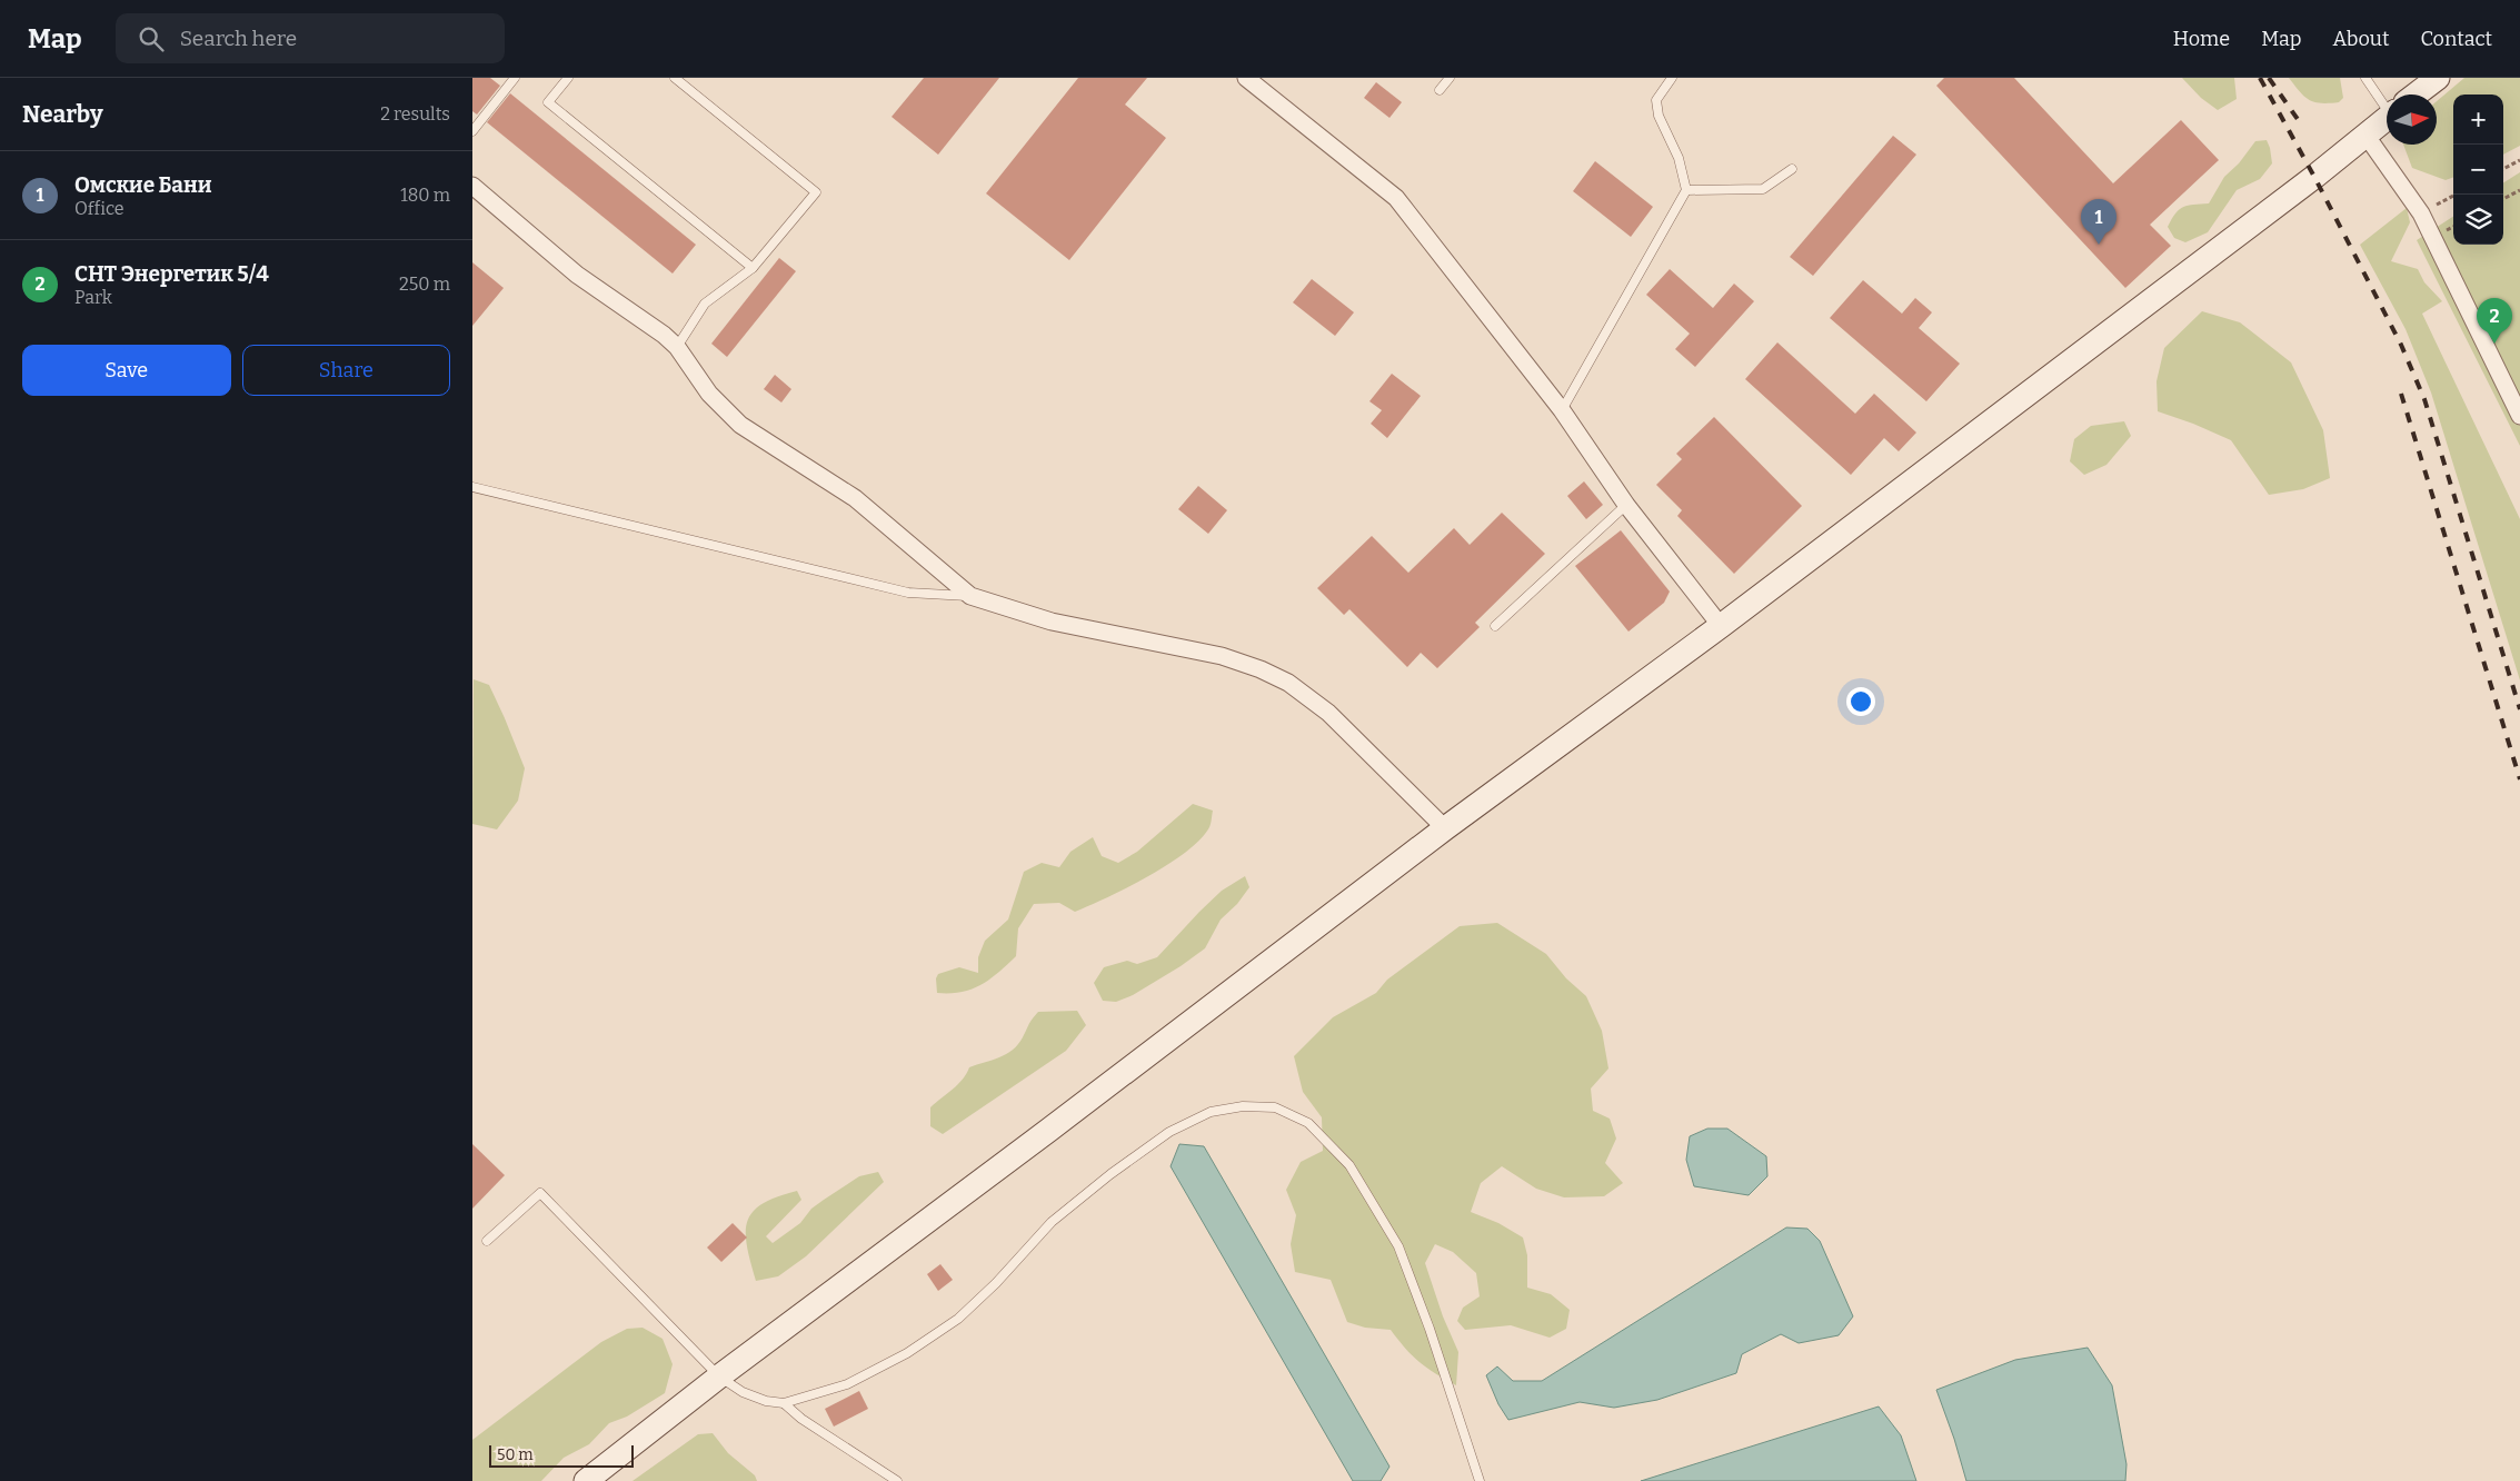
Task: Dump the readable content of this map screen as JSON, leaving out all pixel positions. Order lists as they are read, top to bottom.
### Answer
{
  "scale_bar": "50 m",
  "north": "right",
  "page": {
    "header": "Map",
    "search": "Search here",
    "nav": [
      "Home",
      "Map",
      "About",
      "Contact"
    ],
    "heading": ["Nearby", "2 results"],
    "map_buttons": ["+", "−"],
    "list": [
      {
        "mark": "1",
        "name": "Омские Бани",
        "note": "Office",
        "value": "180 m"
      },
      {
        "mark": "2",
        "name": "СНТ Энергетик 5/4",
        "note": "Park",
        "value": "250 m"
      }
    ],
    "pins": ["1", "2"],
    "buttons": ["Save", "Share"],
    "scale": "50 m"
  }
}
